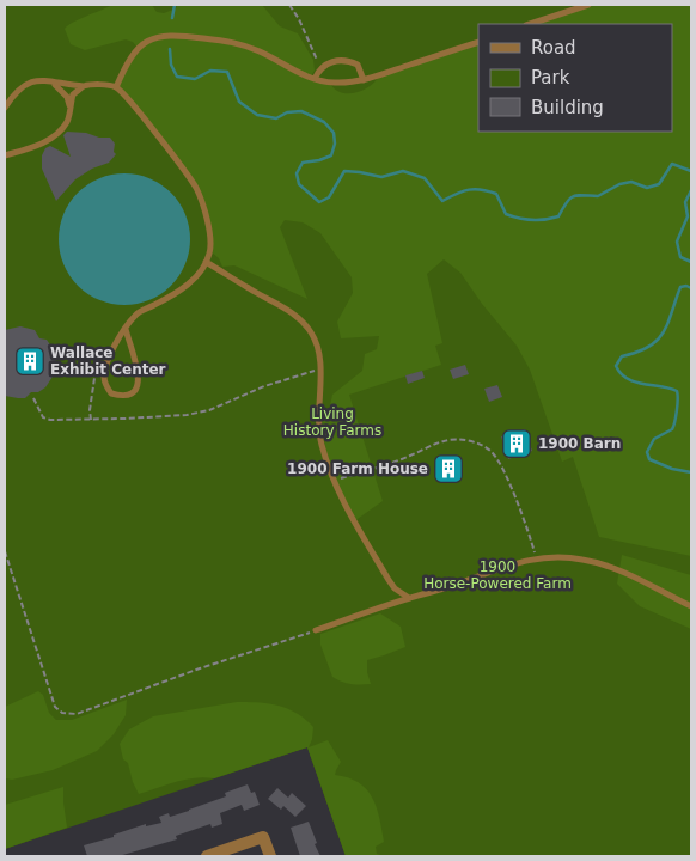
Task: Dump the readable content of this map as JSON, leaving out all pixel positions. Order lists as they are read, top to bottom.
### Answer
{
  "parks": ["Living History Farms", "1900 Horse-Powered Farm"],
  "places": {
    "building": ["Wallace Exhibit Center", "1900 Barn", "1900 Farm House"]
  },
  "legend": ["Road", "Park", "Building"]
}
